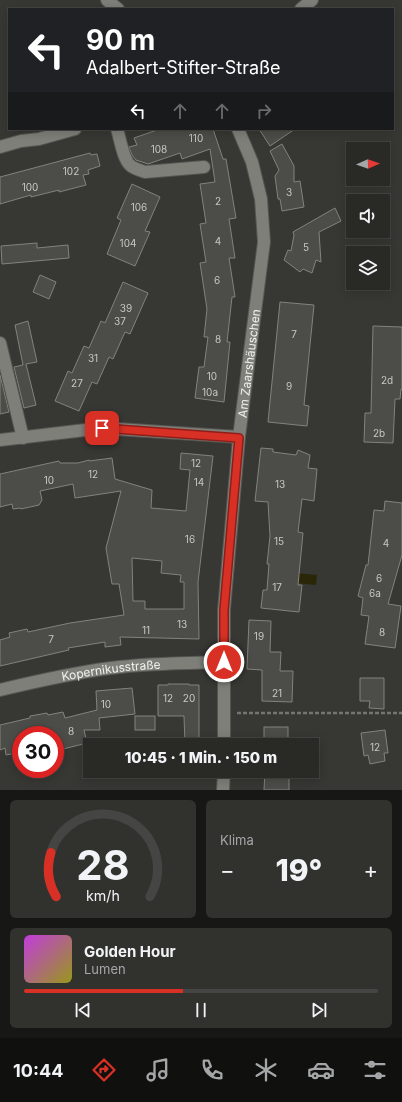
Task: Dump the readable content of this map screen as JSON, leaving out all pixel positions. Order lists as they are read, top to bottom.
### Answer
{
  "streets": {
    "street": ["Am Zaarshäuschen", "Kopernikusstraße"]
  },
  "crossings": [
    ["Am Zaarshäuschen", "Kopernikusstraße"]
  ],
  "house_numbers": [
    "110",
    "108",
    "102",
    "100",
    "3",
    "2",
    "106",
    "4",
    "104",
    "5",
    "6",
    "39",
    "37",
    "7",
    "8",
    "31",
    "10",
    "2d",
    "27",
    "9",
    "10a",
    "2b",
    "12",
    "12",
    "10",
    "14",
    "13",
    "16",
    "15",
    "4",
    "6",
    "17",
    "6a",
    "13",
    "11",
    "8",
    "19",
    "7",
    "21",
    "12",
    "20",
    "10",
    "8",
    "12"
  ],
  "north": "right",
  "page": {
    "turn": ["90 m", "Adalbert-Stifter-Straße"],
    "limit": "30",
    "trip": "10:45 · 1 Min. · 150 m",
    "tile": "Klima",
    "heat": ["−", "19°", "+"],
    "song": ["Golden Hour", "Lumen"],
    "tabs": "10:44",
    "gauge": ["28", "km/h"]
  }
}
